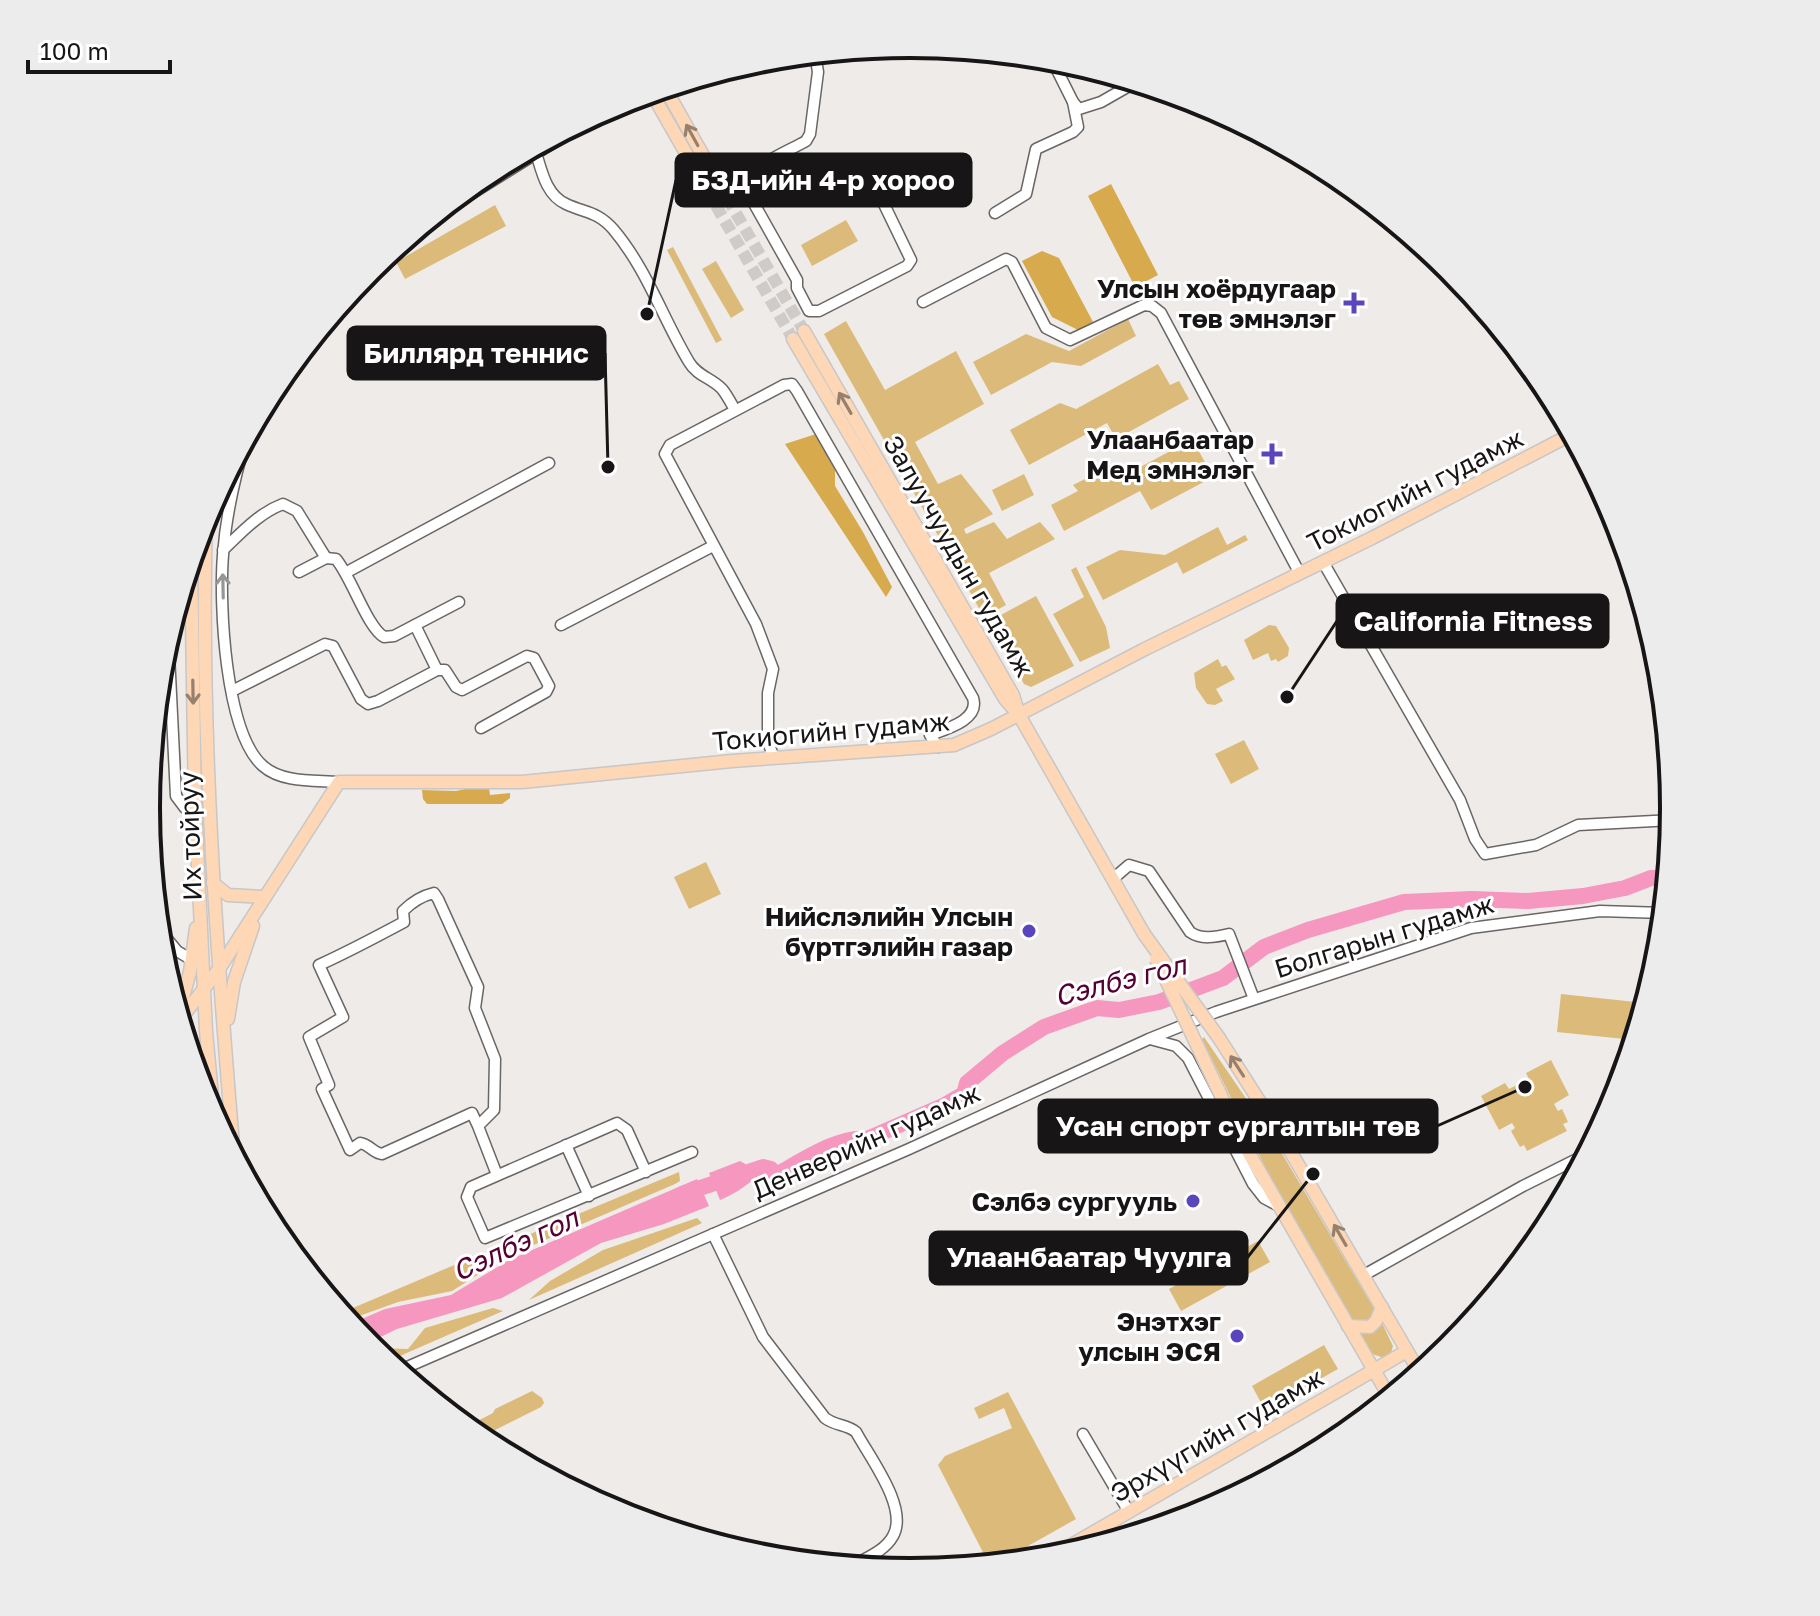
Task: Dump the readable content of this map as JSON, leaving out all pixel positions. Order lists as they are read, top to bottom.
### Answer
{
  "streets": {
    "main road": [
      "Токиогийн гудамж",
      "Залуучуудын гудамж",
      "Их тойруу",
      "Эрхүүгийн гудамж"
    ],
    "street": ["Болгарын гудамж", "Денверийн гудамж"]
  },
  "crossings": [
    ["Токиогийн гудамж", "Залуучуудын гудамж"],
    ["Болгарын гудамж", "Денверийн гудамж"]
  ],
  "water": ["Сэлбэ гол"],
  "places": {
    "health": ["Улсын хоёрдугаар төв эмнэлэг", "Улаанбаатар Мед эмнэлэг"],
    "other": [
      "БЗД-ийн 4-р хороо",
      "Биллярд теннис",
      "California Fitness",
      "Нийслэлийн Улсын бүртгэлийн газар",
      "Усан спорт сургалтын төв",
      "Улаанбаатар Чуулга",
      "Сэлбэ сургууль",
      "Энэтхэг улсын ЭСЯ"
    ]
  },
  "scale_bar": "100 m"
}
